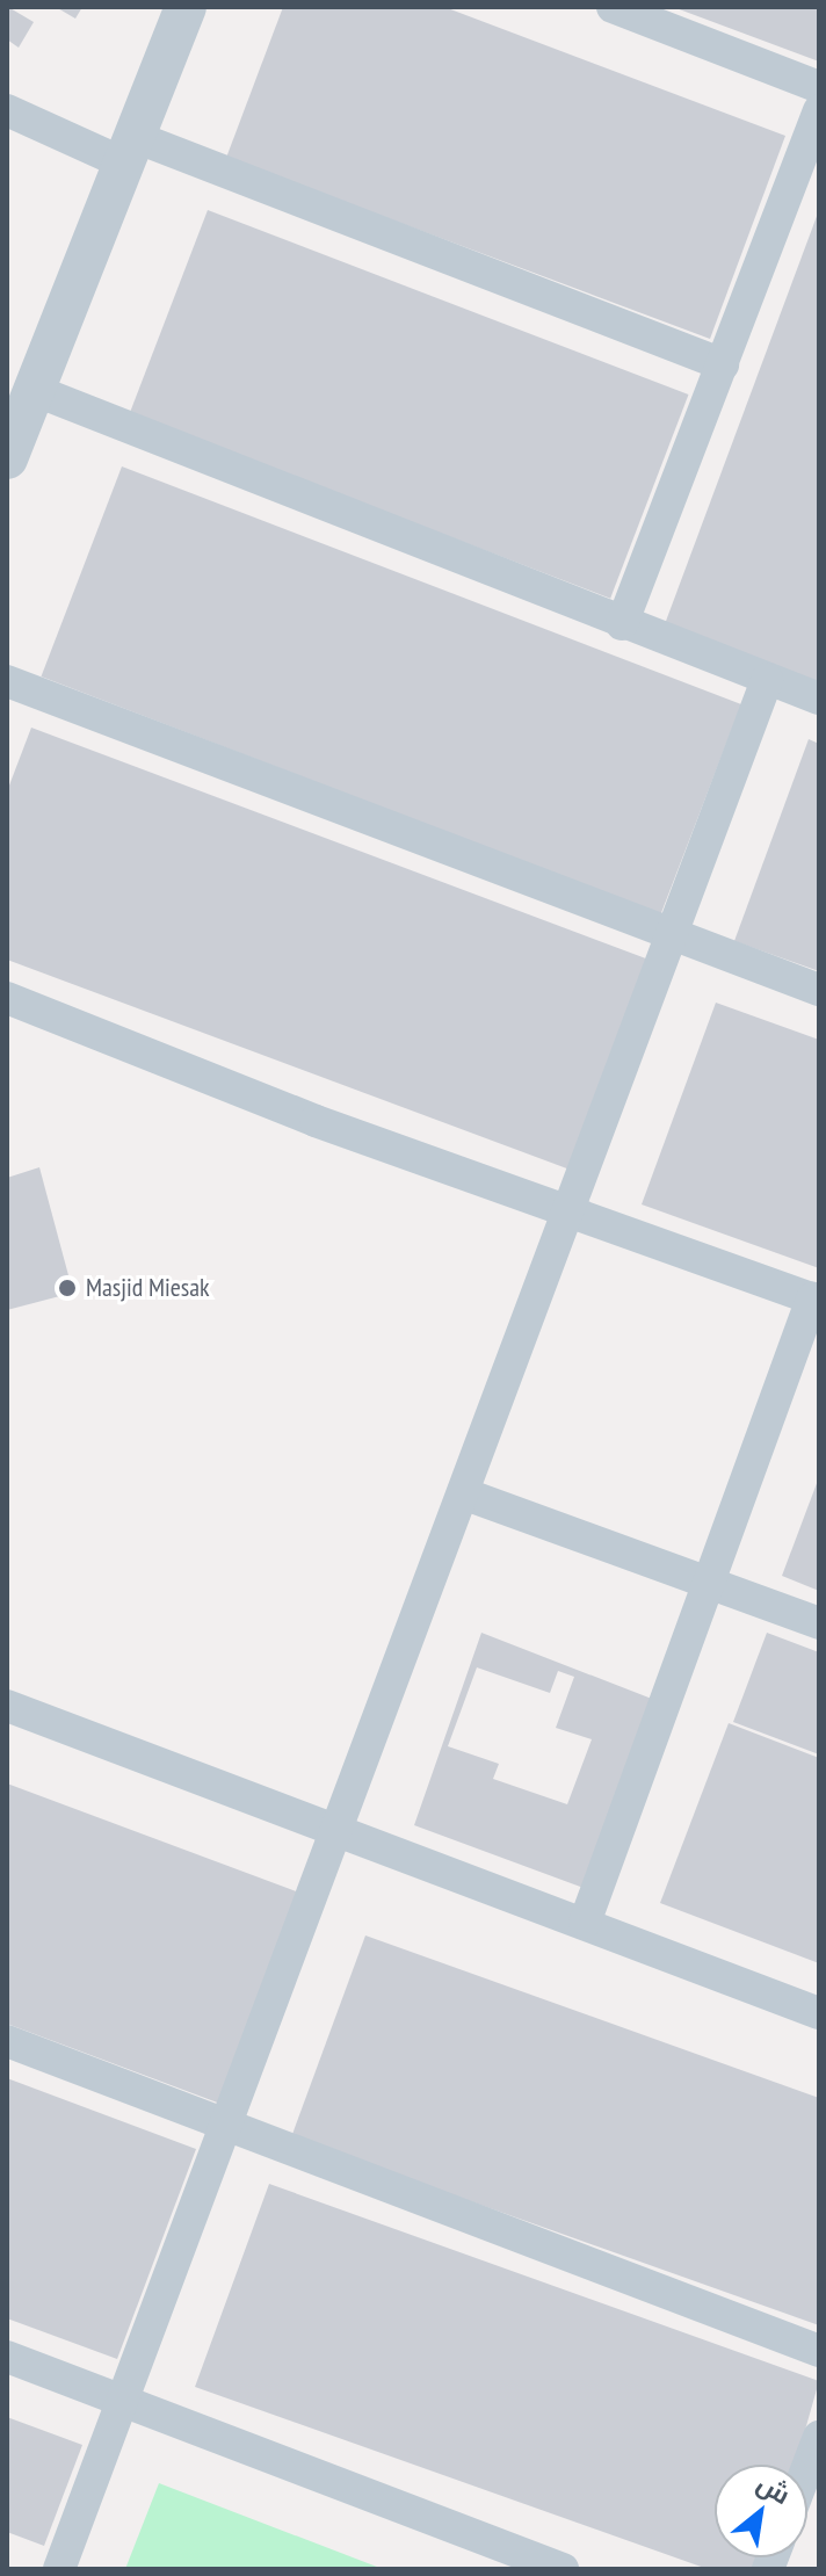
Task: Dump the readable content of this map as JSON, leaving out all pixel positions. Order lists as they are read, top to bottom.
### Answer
{
  "places": ["Masjid Miesak"],
  "north": "top right"
}
